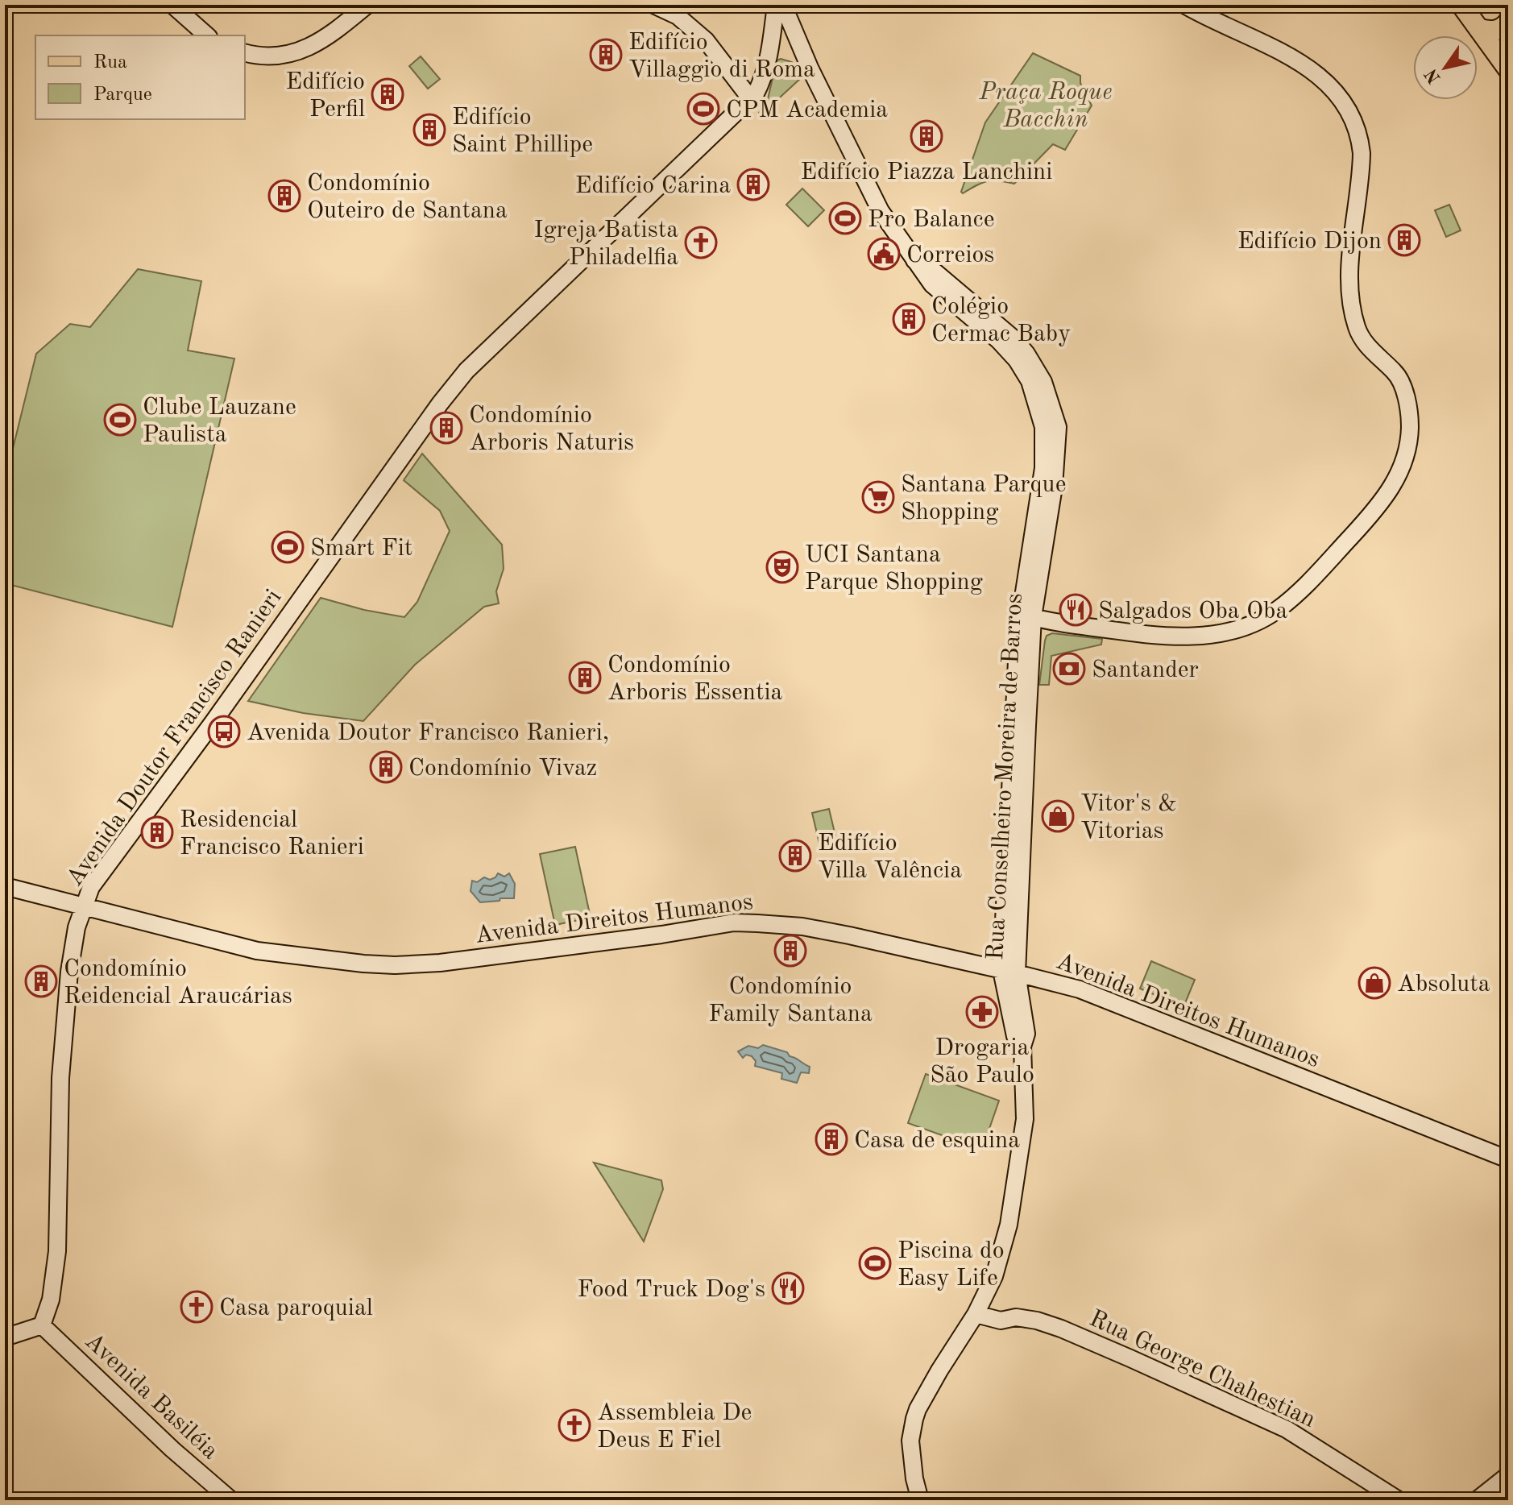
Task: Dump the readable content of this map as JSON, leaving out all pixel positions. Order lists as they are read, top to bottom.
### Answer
{
  "streets": {
    "main road": [
      "Avenida Doutor Francisco Ranieri",
      "Rua Conselheiro Moreira de Barros",
      "Avenida Direitos Humanos",
      "Rua George Chahestian",
      "Avenida Basiléia"
    ]
  },
  "crossings": [
    ["Avenida Doutor Francisco Ranieri", "Avenida Direitos Humanos"],
    ["Avenida Doutor Francisco Ranieri", "Avenida Basiléia"],
    ["Rua Conselheiro Moreira de Barros", "Avenida Direitos Humanos"],
    ["Rua Conselheiro Moreira de Barros", "Rua George Chahestian"]
  ],
  "parks": ["Praça Roque Bacchin"],
  "places": {
    "building": [
      "Edifício Villaggio di Roma",
      "Edifício Perfil",
      "Edifício Saint Phillipe",
      "Edifício Piazza Lanchini",
      "Edifício Carina",
      "Condomínio Outeiro de Santana",
      "Edifício Dijon",
      "Colégio Cermac Baby",
      "Condomínio Arboris Naturis",
      "Condomínio Arboris Essentia",
      "Condomínio Vivaz",
      "Residencial Francisco Ranieri",
      "Edifício Villa Valência",
      "Condomínio Family Santana",
      "Condomínio Reidencial Araucárias",
      "Casa de esquina"
    ],
    "sports": [
      "CPM Academia",
      "Pro Balance",
      "Clube Lauzane Paulista",
      "Smart Fit",
      "Piscina do Easy Life"
    ],
    "church": ["Igreja Batista Philadelfia", "Casa paroquial", "Assembleia De Deus E Fiel"],
    "public building": ["Correios"],
    "supermarket": ["Santana Parque Shopping"],
    "theatre": ["UCI Santana Parque Shopping"],
    "restaurant": ["Salgados Oba Oba", "Food Truck Dog's"],
    "bank": ["Santander"],
    "bus stop": ["Avenida Doutor Francisco Ranieri,"],
    "shop": ["Vitor's & Vitorias", "Absoluta"],
    "pharmacy": ["Drogaria São Paulo"]
  },
  "legend": ["Rua", "Parque"],
  "north": "bottom left"
}
